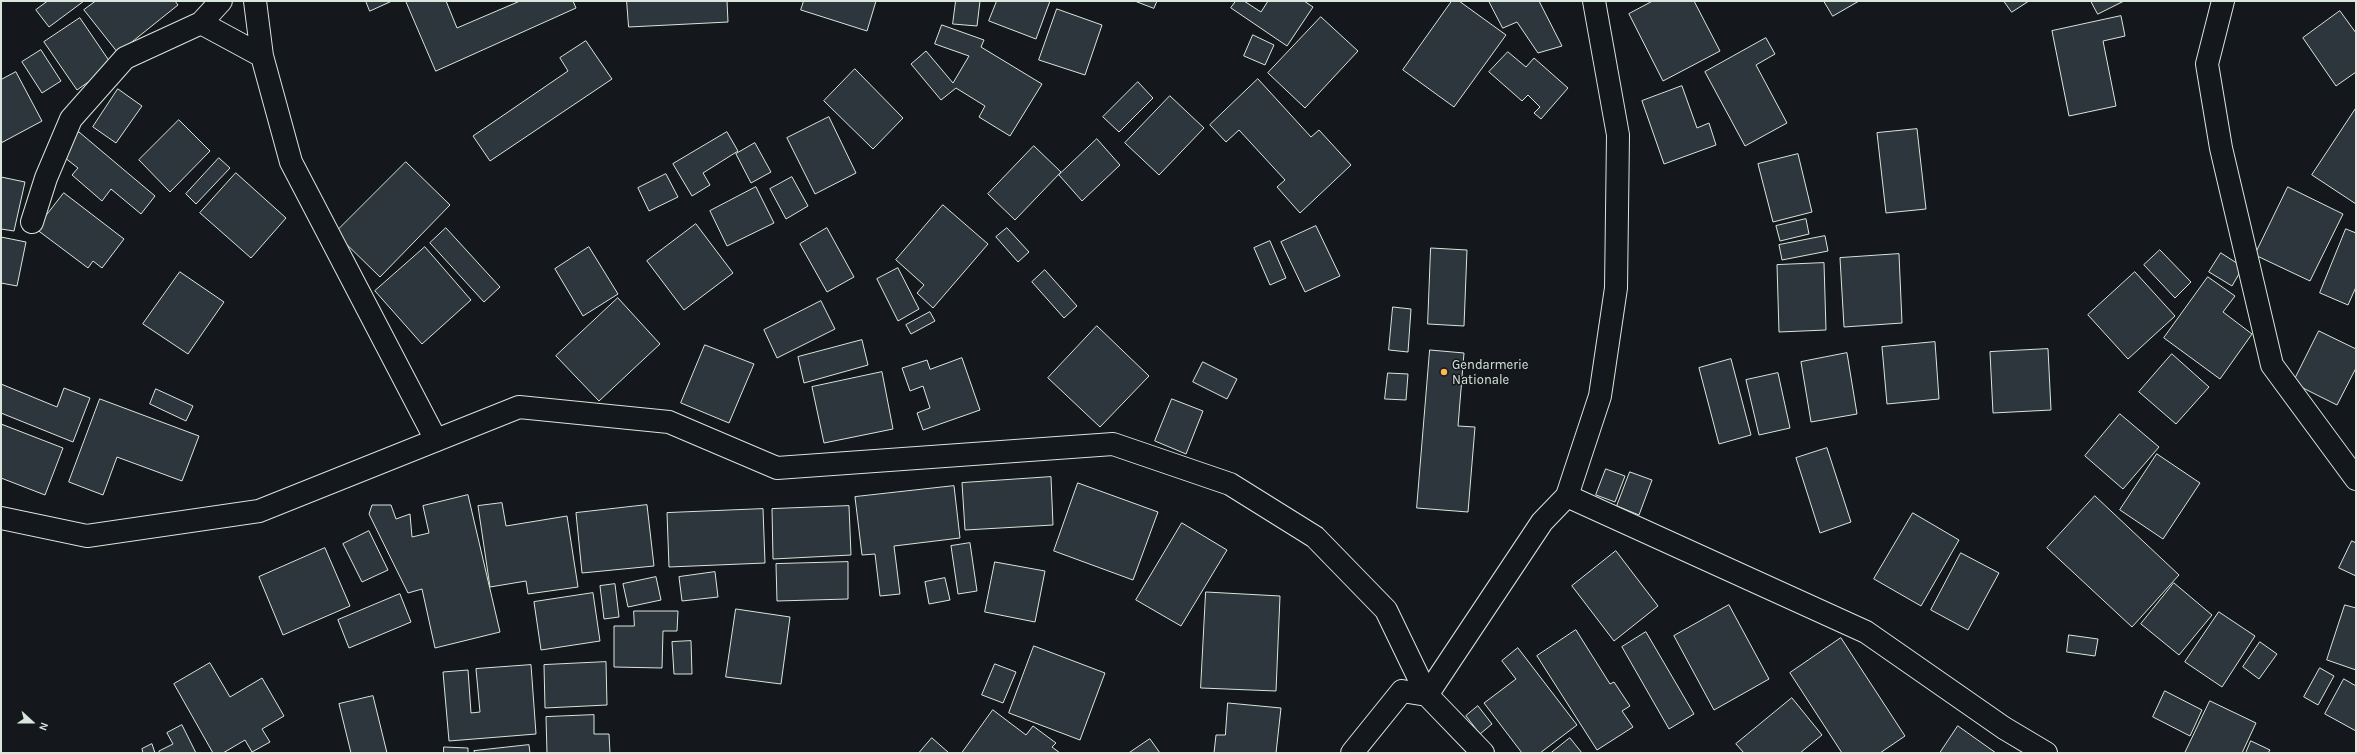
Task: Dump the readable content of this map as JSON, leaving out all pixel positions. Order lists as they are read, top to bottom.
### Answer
{
  "places": ["Gendarmerie Nationale"],
  "north": "right"
}
